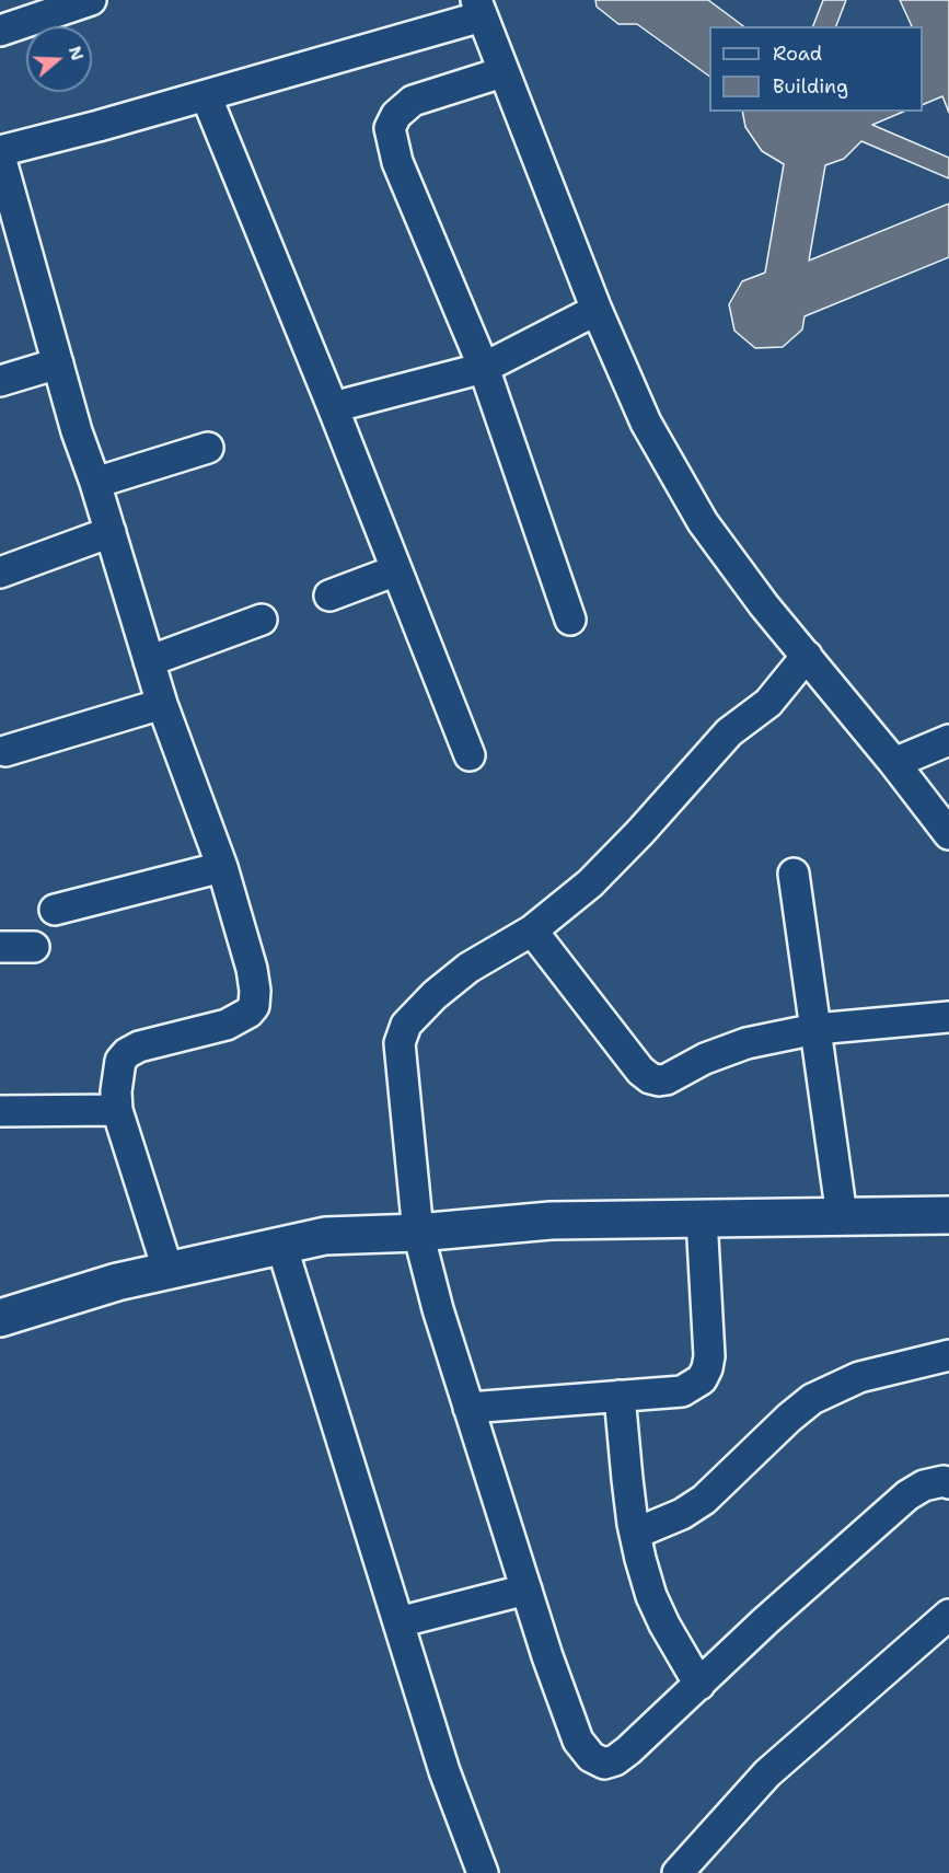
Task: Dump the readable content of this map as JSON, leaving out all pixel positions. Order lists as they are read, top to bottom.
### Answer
{
  "legend": ["Road", "Building"],
  "north": "right"
}
